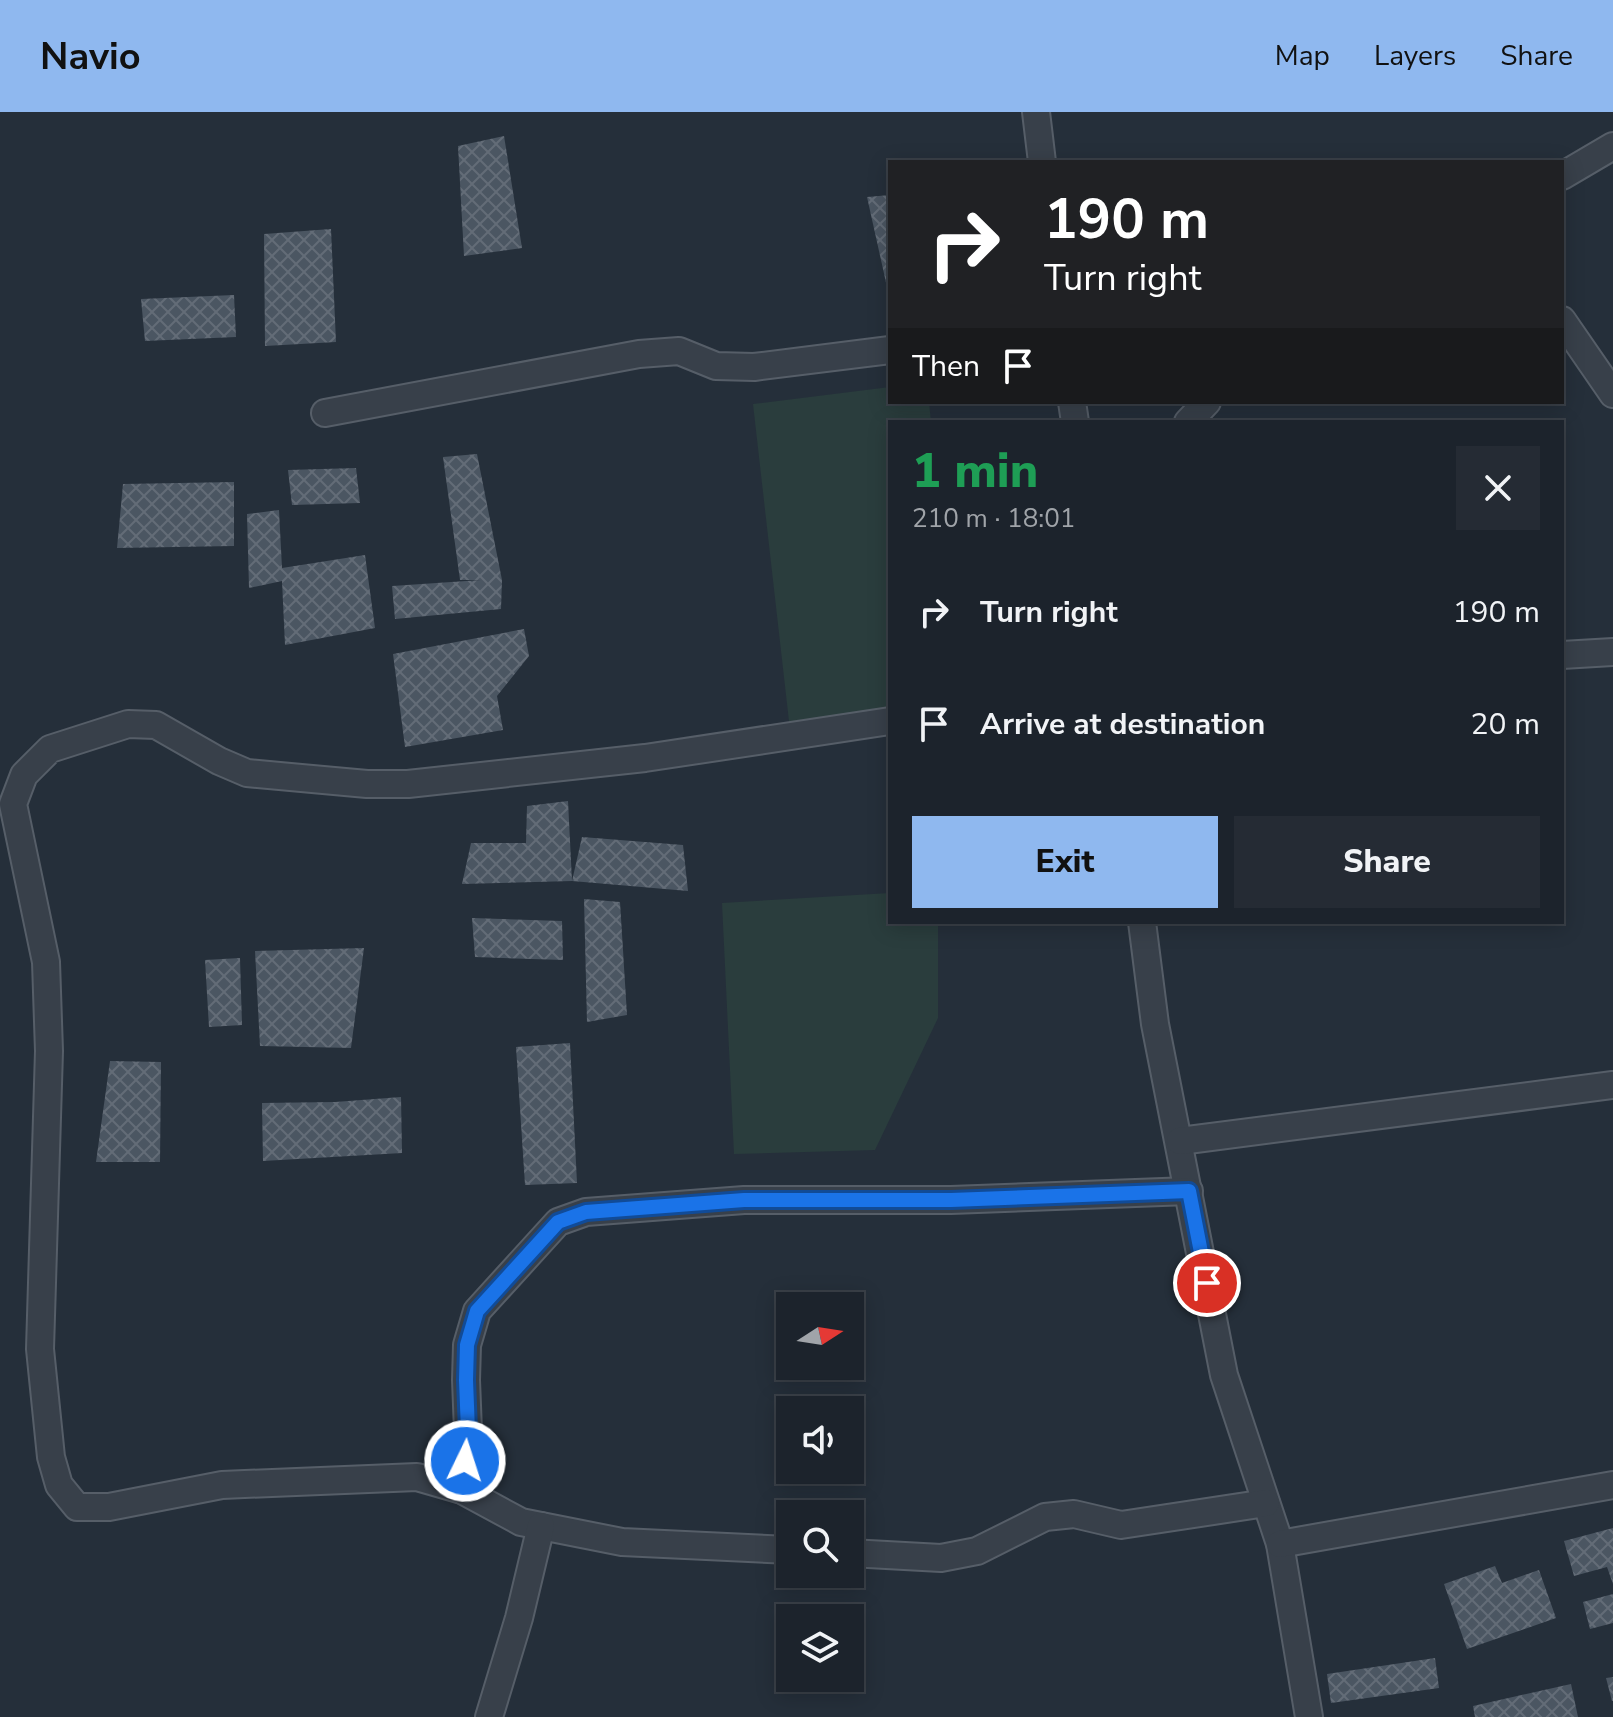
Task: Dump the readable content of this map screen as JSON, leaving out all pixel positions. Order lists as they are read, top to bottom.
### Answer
{
  "north": "right",
  "page": {
    "header": "Navio",
    "nav": ["Map", "Layers", "Share"],
    "turn": ["190 m", "Turn right"],
    "then": "Then",
    "heading": ["1 min", "210 m · 18:01"],
    "list": [
      {
        "name": "Turn right",
        "value": "190 m"
      },
      {
        "name": "Arrive at destination",
        "value": "20 m"
      }
    ],
    "buttons": ["Exit", "Share"]
  }
}
